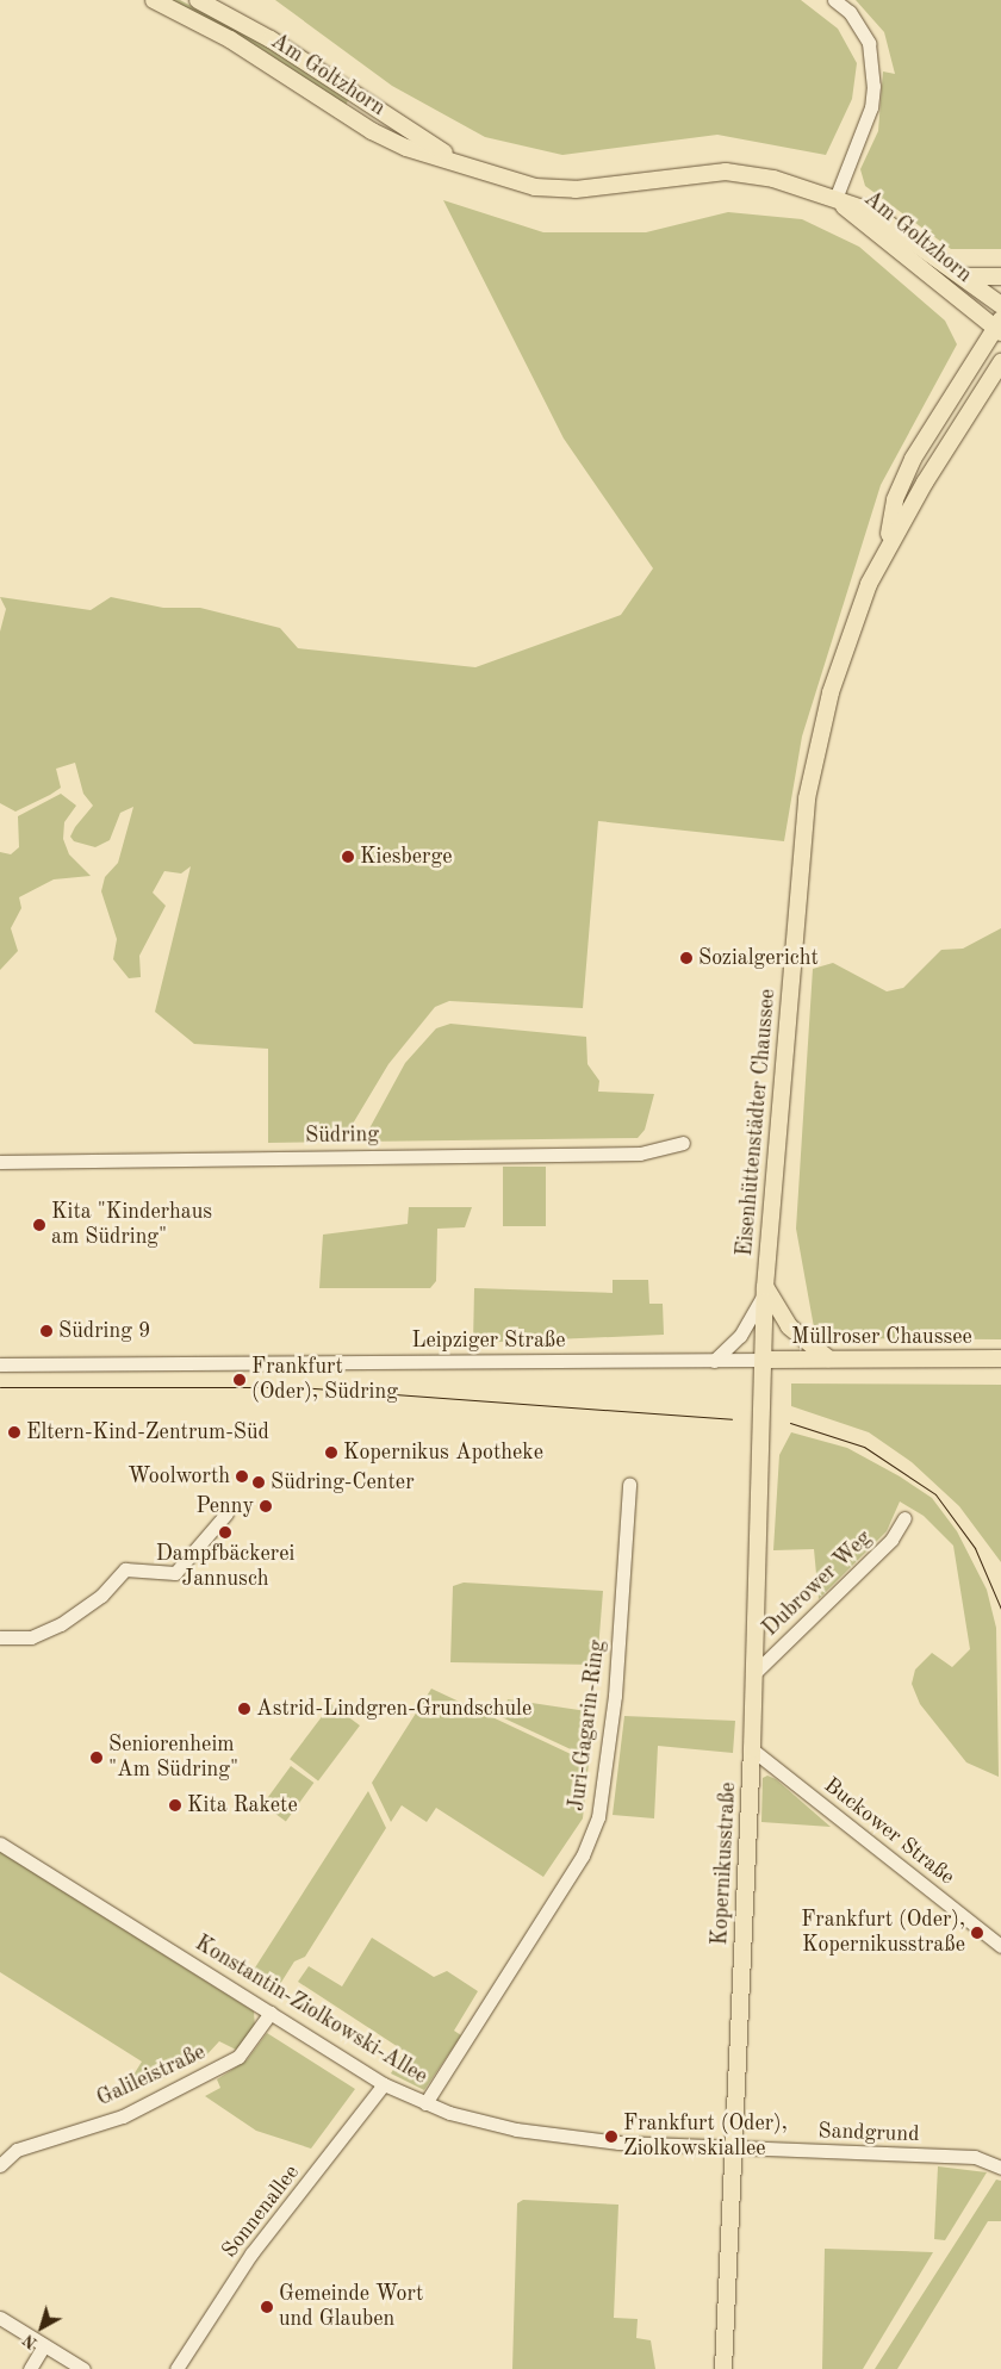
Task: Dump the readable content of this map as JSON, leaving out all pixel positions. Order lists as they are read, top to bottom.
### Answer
{
  "streets": {
    "main road": [
      "Am Goltzhorn",
      "Eisenhüttenstädter Chaussee",
      "Müllroser Chaussee",
      "Kopernikusstraße"
    ],
    "street": [
      "Südring",
      "Leipziger Straße",
      "Dubrower Weg",
      "Juri-Gagarin-Ring",
      "Buckower Straße",
      "Konstantin-Ziolkowski-Allee",
      "Galileistraße",
      "Sandgrund",
      "Sonnenallee"
    ]
  },
  "crossings": [
    ["Am Goltzhorn", "Eisenhüttenstädter Chaussee"],
    ["Eisenhüttenstädter Chaussee", "Müllroser Chaussee"],
    ["Eisenhüttenstädter Chaussee", "Leipziger Straße"],
    ["Eisenhüttenstädter Chaussee", "Kopernikusstraße"],
    ["Müllroser Chaussee", "Leipziger Straße"],
    ["Müllroser Chaussee", "Kopernikusstraße"],
    ["Leipziger Straße", "Kopernikusstraße"],
    ["Dubrower Weg", "Kopernikusstraße"],
    ["Juri-Gagarin-Ring", "Konstantin-Ziolkowski-Allee"],
    ["Buckower Straße", "Kopernikusstraße"],
    ["Kopernikusstraße", "Konstantin-Ziolkowski-Allee"],
    ["Kopernikusstraße", "Sandgrund"],
    ["Konstantin-Ziolkowski-Allee", "Galileistraße"],
    ["Konstantin-Ziolkowski-Allee", "Sandgrund"],
    ["Konstantin-Ziolkowski-Allee", "Sonnenallee"]
  ],
  "places": [
    "Kiesberge",
    "Sozialgericht",
    "Kita \"Kinderhaus am Südring\"",
    "Südring 9",
    "Frankfurt (Oder), Südring",
    "Eltern-Kind-Zentrum-Süd",
    "Kopernikus Apotheke",
    "Woolworth",
    "Südring-Center",
    "Penny",
    "Dampfbäckerei Jannusch",
    "Astrid-Lindgren-Grundschule",
    "Seniorenheim \"Am Südring\"",
    "Kita Rakete",
    "Frankfurt (Oder), Kopernikusstraße",
    "Frankfurt (Oder), Ziolkowskiallee",
    "Gemeinde Wort und Glauben"
  ],
  "north": "bottom left"
}
